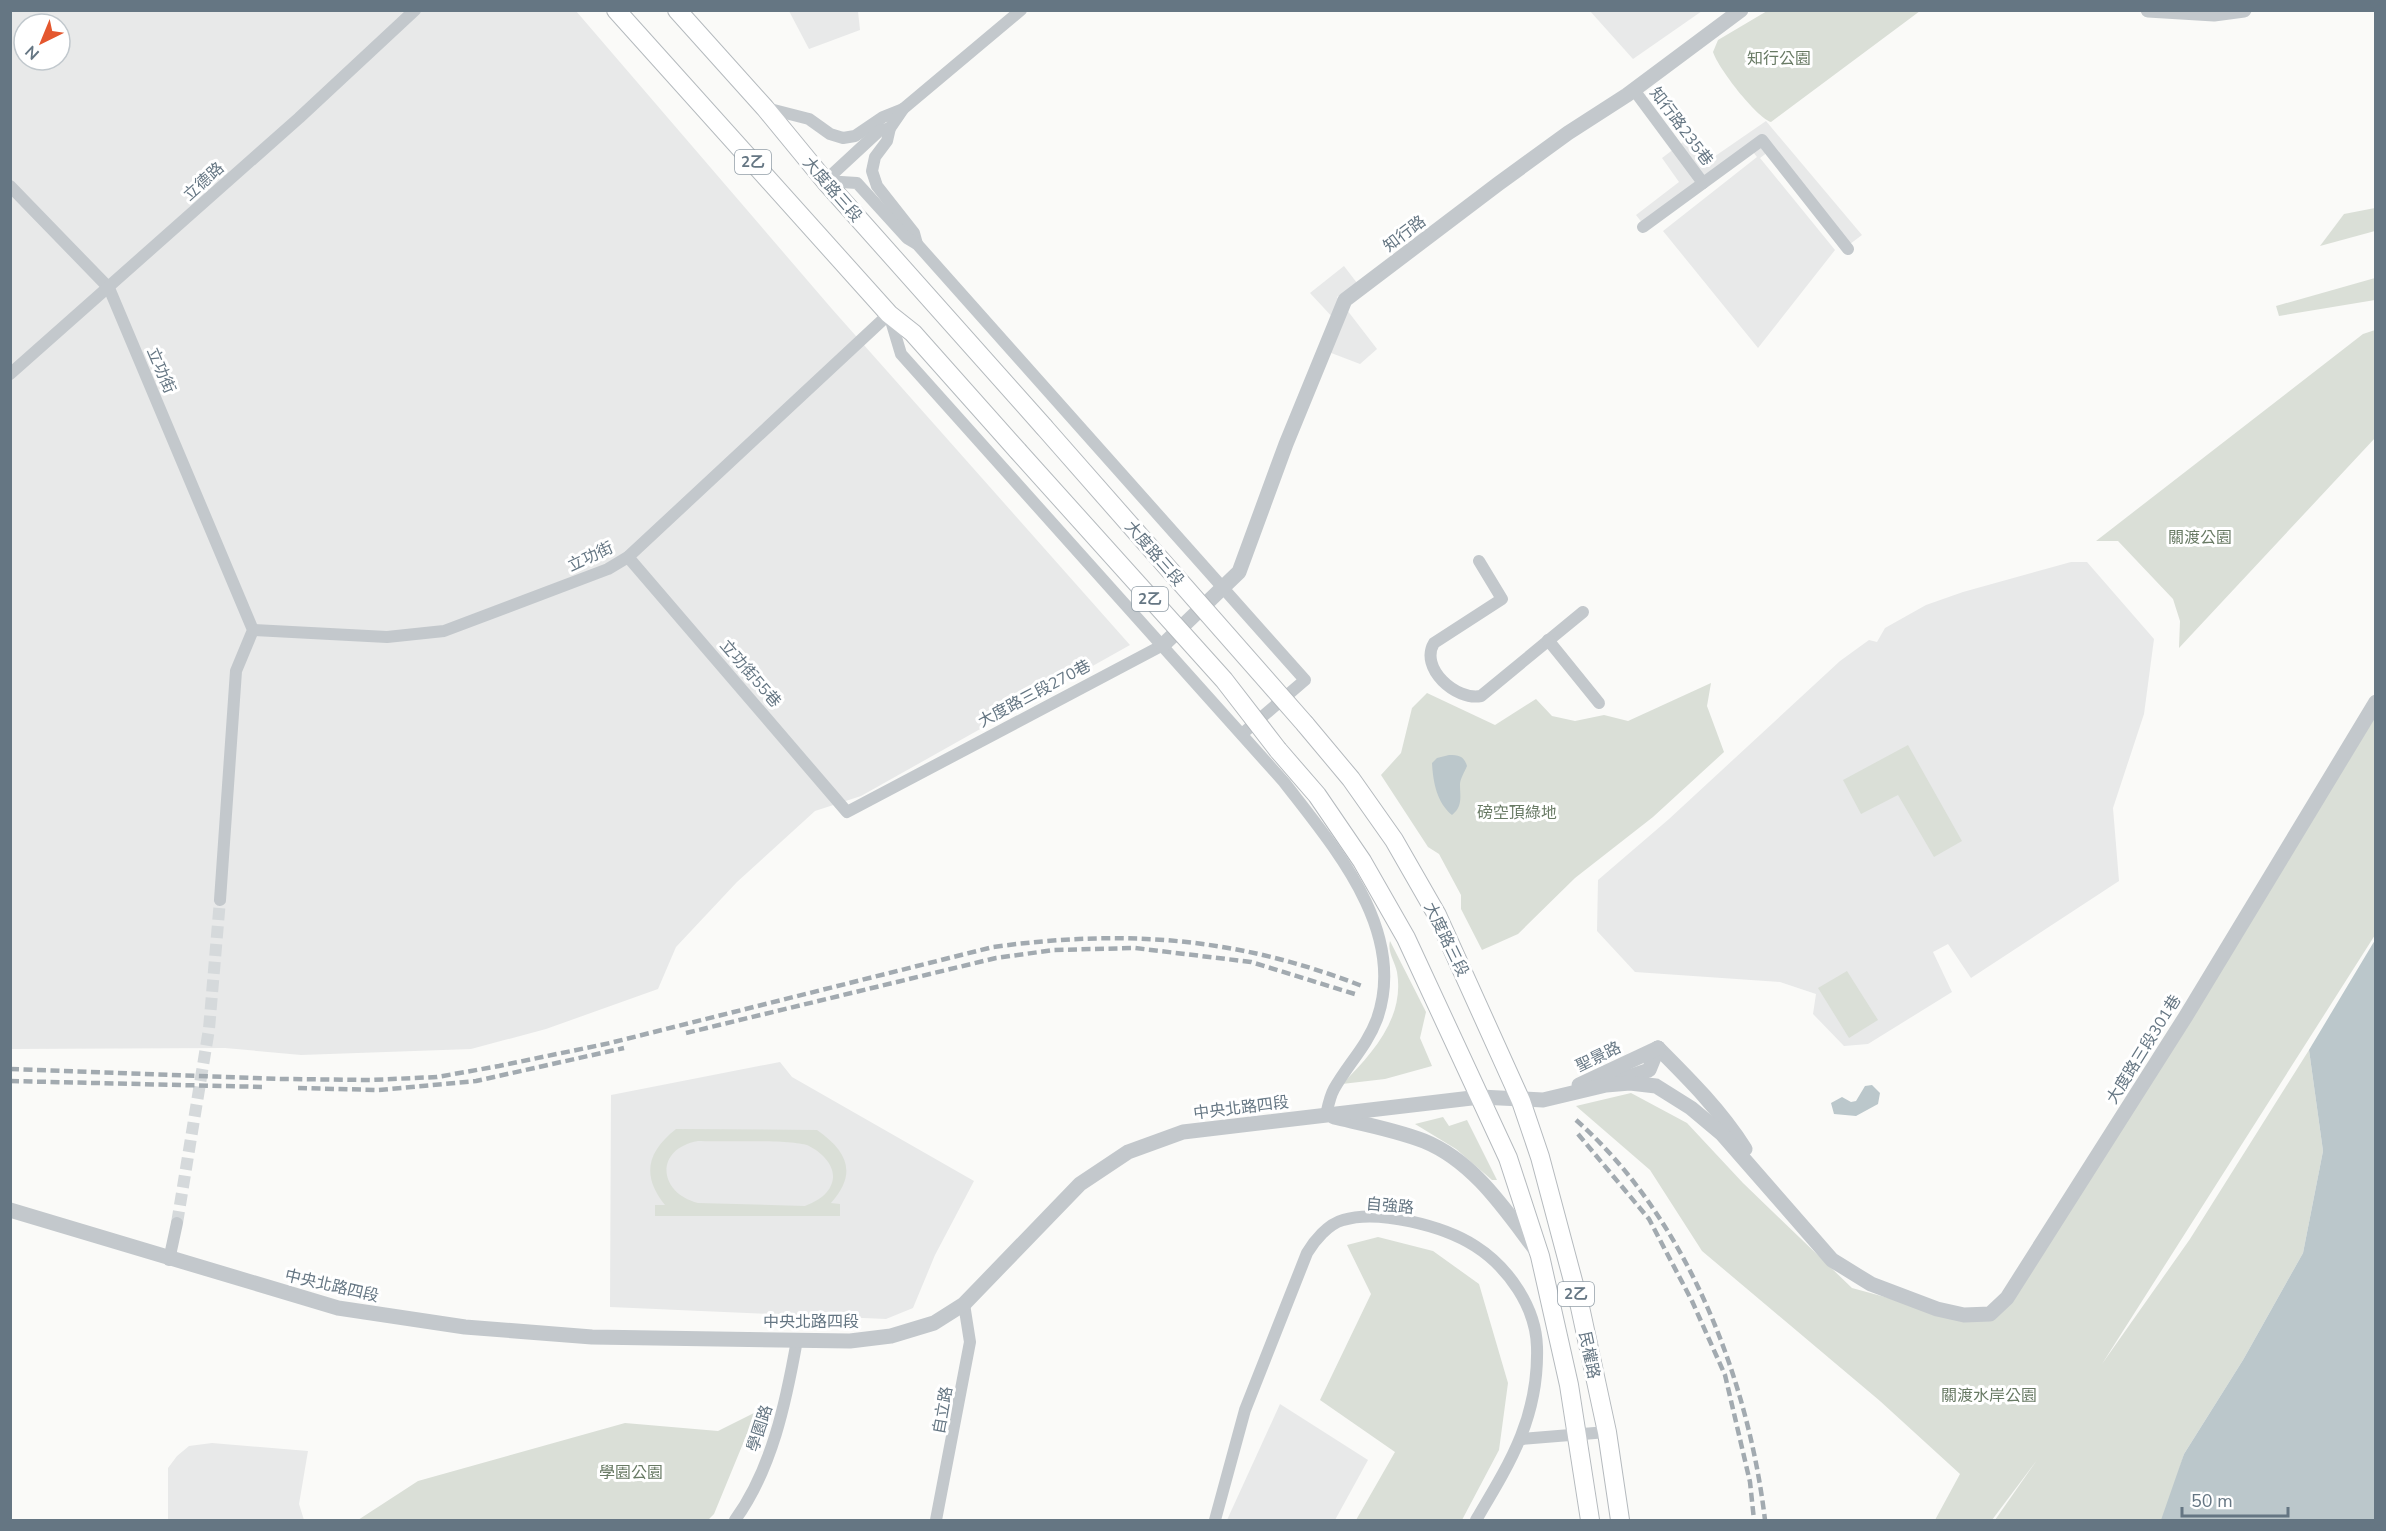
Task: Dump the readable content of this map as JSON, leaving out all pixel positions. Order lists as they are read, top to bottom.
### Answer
{
  "streets": {
    "main road": ["2乙", "大度路三段", "民權路"],
    "street": [
      "知行路235巷",
      "立德路",
      "知行路",
      "立功街",
      "立功街55巷",
      "大度路三段270巷",
      "大度路三段301巷",
      "聖景路",
      "中央北路四段",
      "自強路",
      "自立路",
      "學園路"
    ]
  },
  "crossings": [
    ["知行路235巷", "知行路"],
    ["立德路", "立功街"],
    ["大度路三段", "知行路"],
    ["大度路三段", "立功街"],
    ["大度路三段", "大度路三段270巷"],
    ["大度路三段", "中央北路四段"],
    ["大度路三段", "民權路"],
    ["知行路", "大度路三段270巷"],
    ["立功街", "立功街55巷"],
    ["立功街55巷", "大度路三段270巷"],
    ["聖景路", "中央北路四段"],
    ["中央北路四段", "自立路"],
    ["中央北路四段", "學園路"]
  ],
  "parks": [
    "知行公園",
    "關渡公園",
    "磅空頂綠地",
    "關渡水岸公園",
    "學園公園"
  ],
  "scale_bar": "50 m",
  "north": "bottom left"
}
